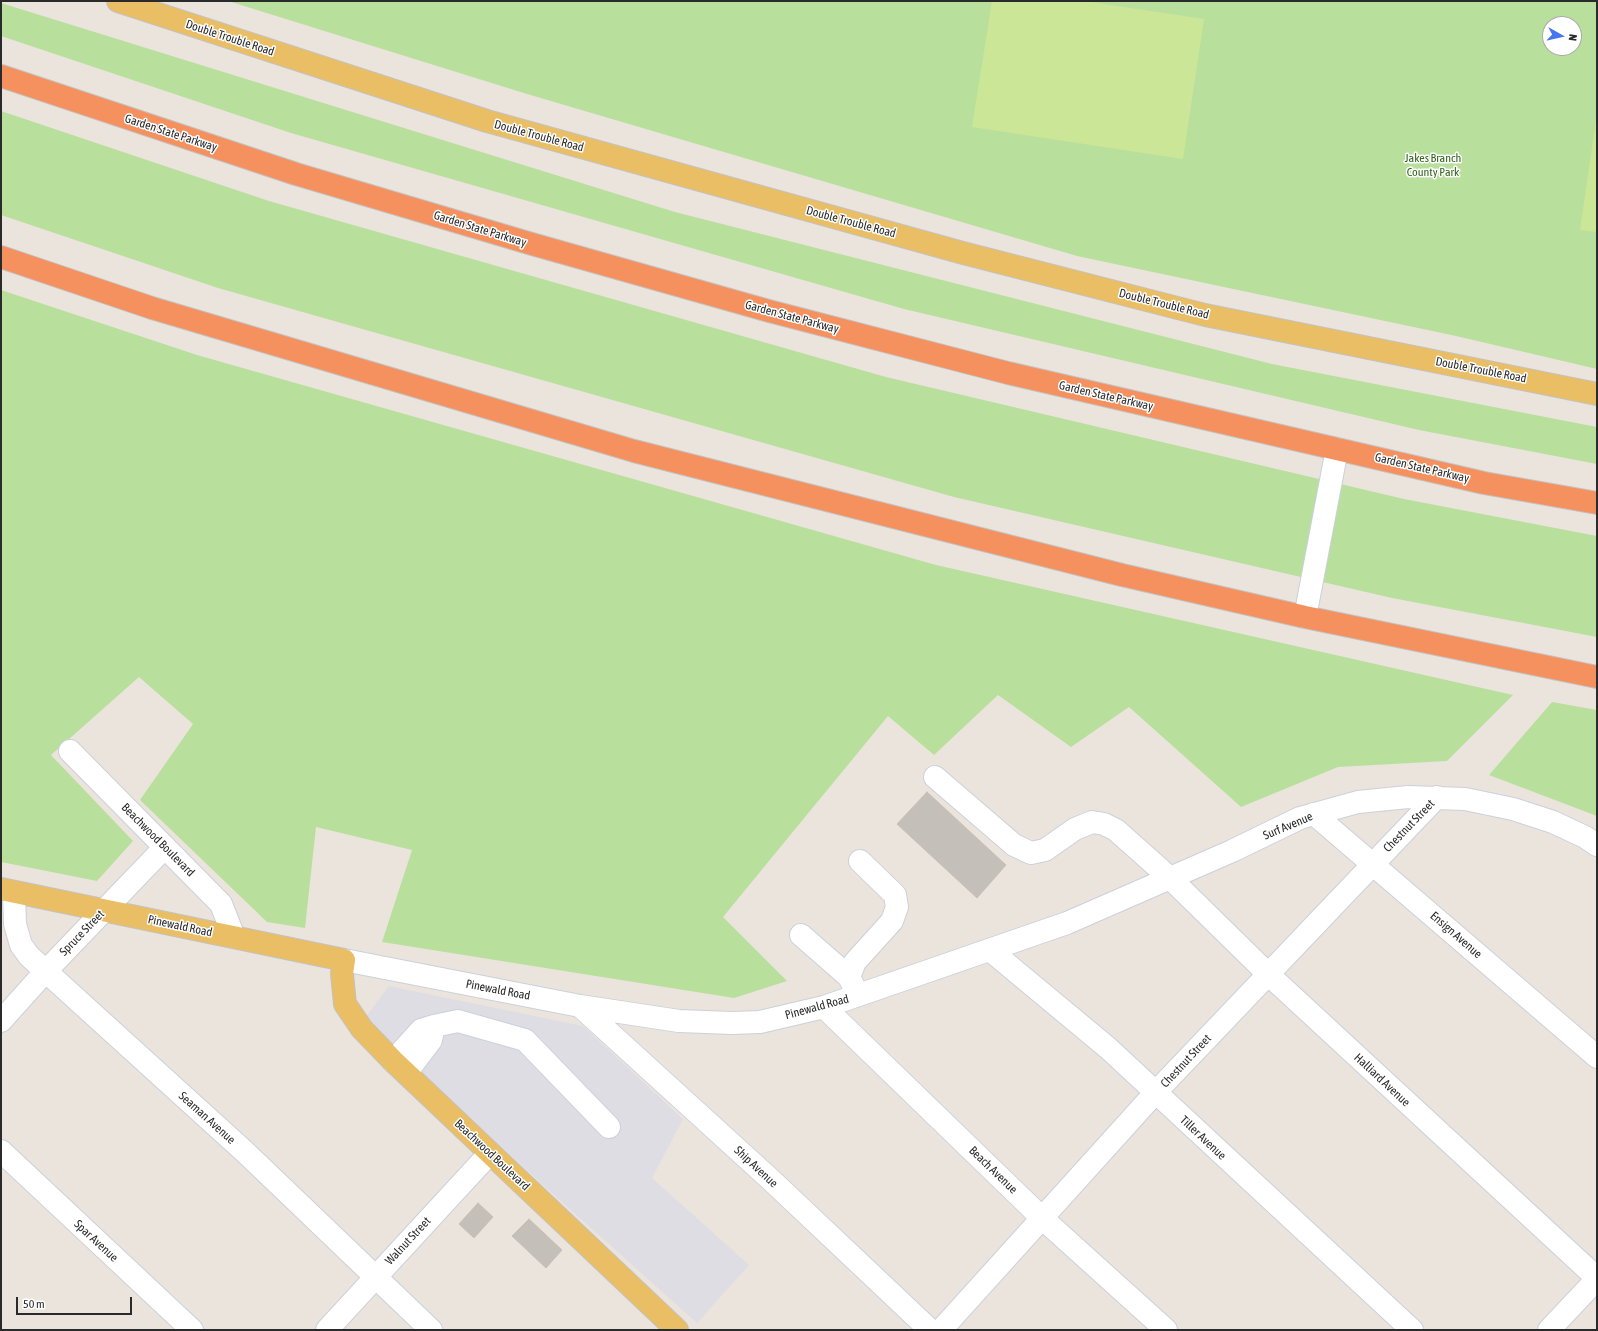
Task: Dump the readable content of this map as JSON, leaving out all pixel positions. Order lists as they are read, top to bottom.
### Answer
{
  "streets": {
    "highway": ["Garden State Parkway"],
    "main road": ["Double Trouble Road", "Beachwood Boulevard", "Pinewald Road"],
    "street": [
      "Surf Avenue",
      "Chestnut Street",
      "Spruce Street",
      "Ensign Avenue",
      "Halliard Avenue",
      "Seaman Avenue",
      "Tiller Avenue",
      "Ship Avenue",
      "Beach Avenue",
      "Spar Avenue",
      "Walnut Street"
    ]
  },
  "crossings": [
    ["Surf Avenue", "Chestnut Street"],
    ["Surf Avenue", "Pinewald Road"],
    ["Surf Avenue", "Ensign Avenue"],
    ["Surf Avenue", "Halliard Avenue"],
    ["Surf Avenue", "Tiller Avenue"],
    ["Chestnut Street", "Ensign Avenue"],
    ["Chestnut Street", "Halliard Avenue"],
    ["Chestnut Street", "Tiller Avenue"],
    ["Chestnut Street", "Beach Avenue"],
    ["Beachwood Boulevard", "Pinewald Road"],
    ["Beachwood Boulevard", "Spruce Street"],
    ["Beachwood Boulevard", "Walnut Street"],
    ["Pinewald Road", "Spruce Street"],
    ["Pinewald Road", "Seaman Avenue"],
    ["Pinewald Road", "Tiller Avenue"],
    ["Pinewald Road", "Ship Avenue"],
    ["Pinewald Road", "Beach Avenue"],
    ["Spruce Street", "Seaman Avenue"],
    ["Seaman Avenue", "Walnut Street"]
  ],
  "parks": ["Jakes Branch County Park"],
  "scale_bar": "50 m",
  "north": "right"
}
